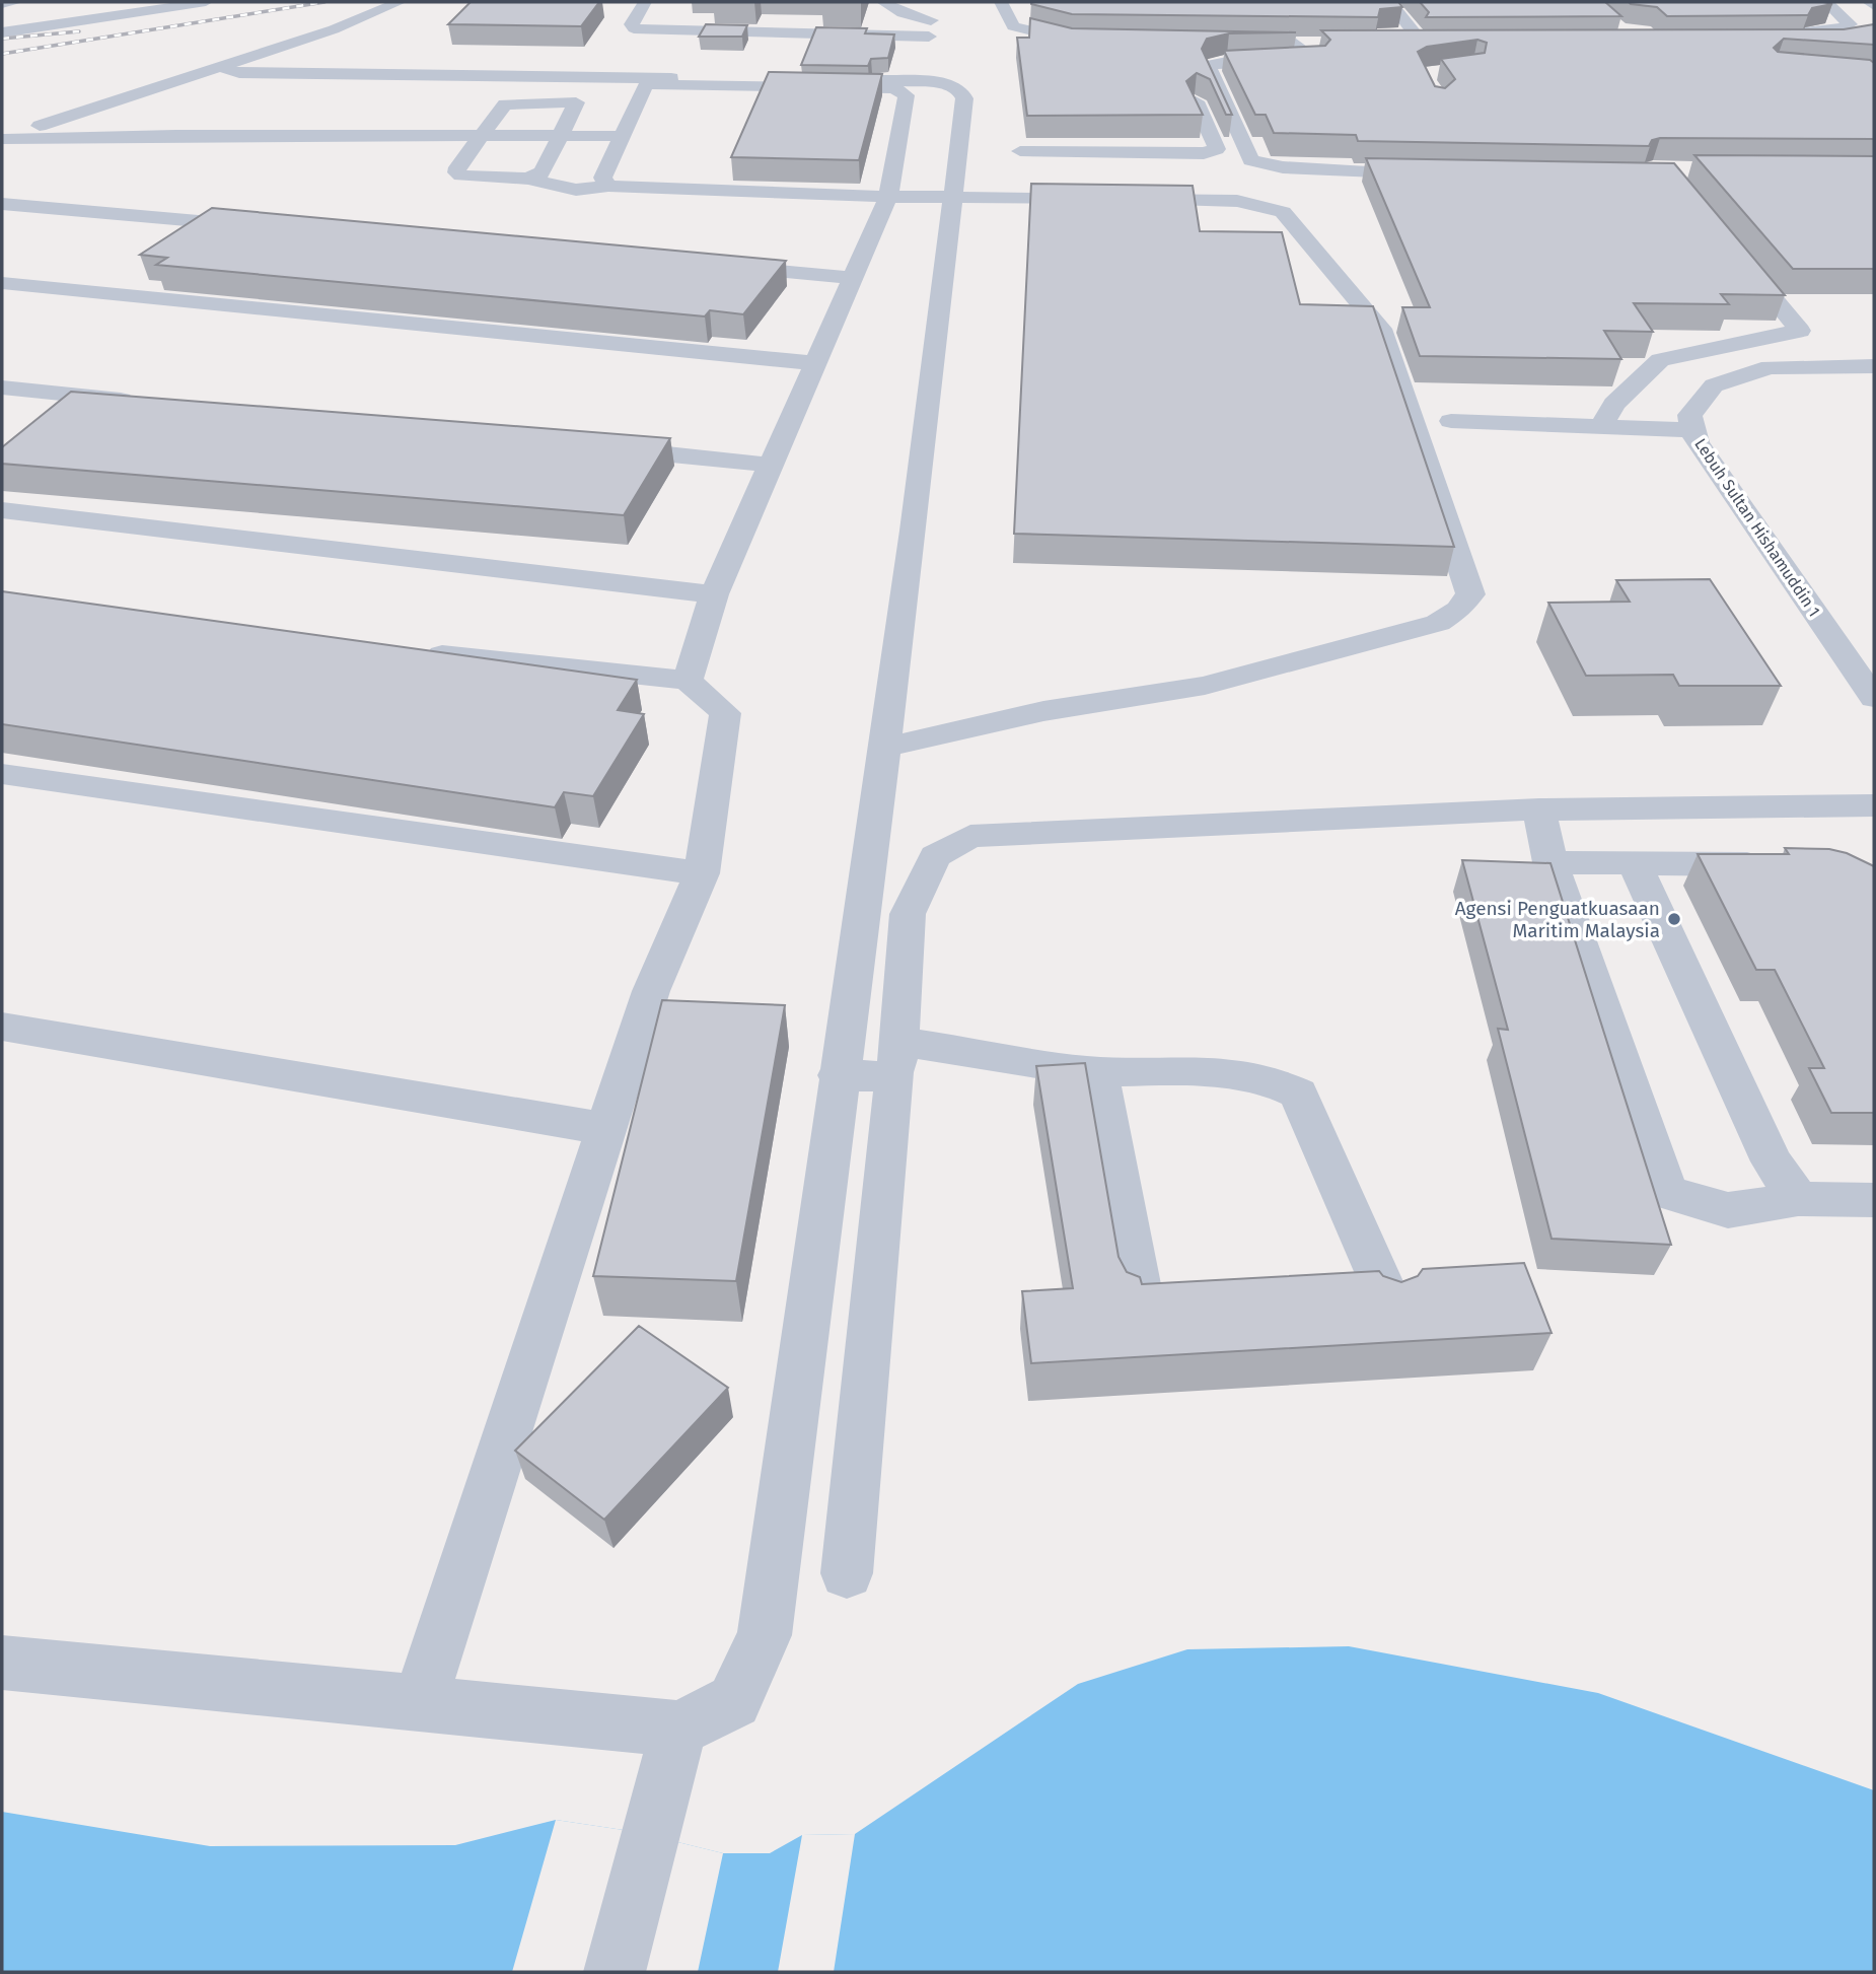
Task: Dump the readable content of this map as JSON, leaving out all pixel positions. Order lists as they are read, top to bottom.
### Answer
{
  "streets": {
    "street": ["Lebuh Sultan Hishamuddin 1"]
  },
  "places": ["Agensi Penguatkuasaan Maritim Malaysia"]
}
